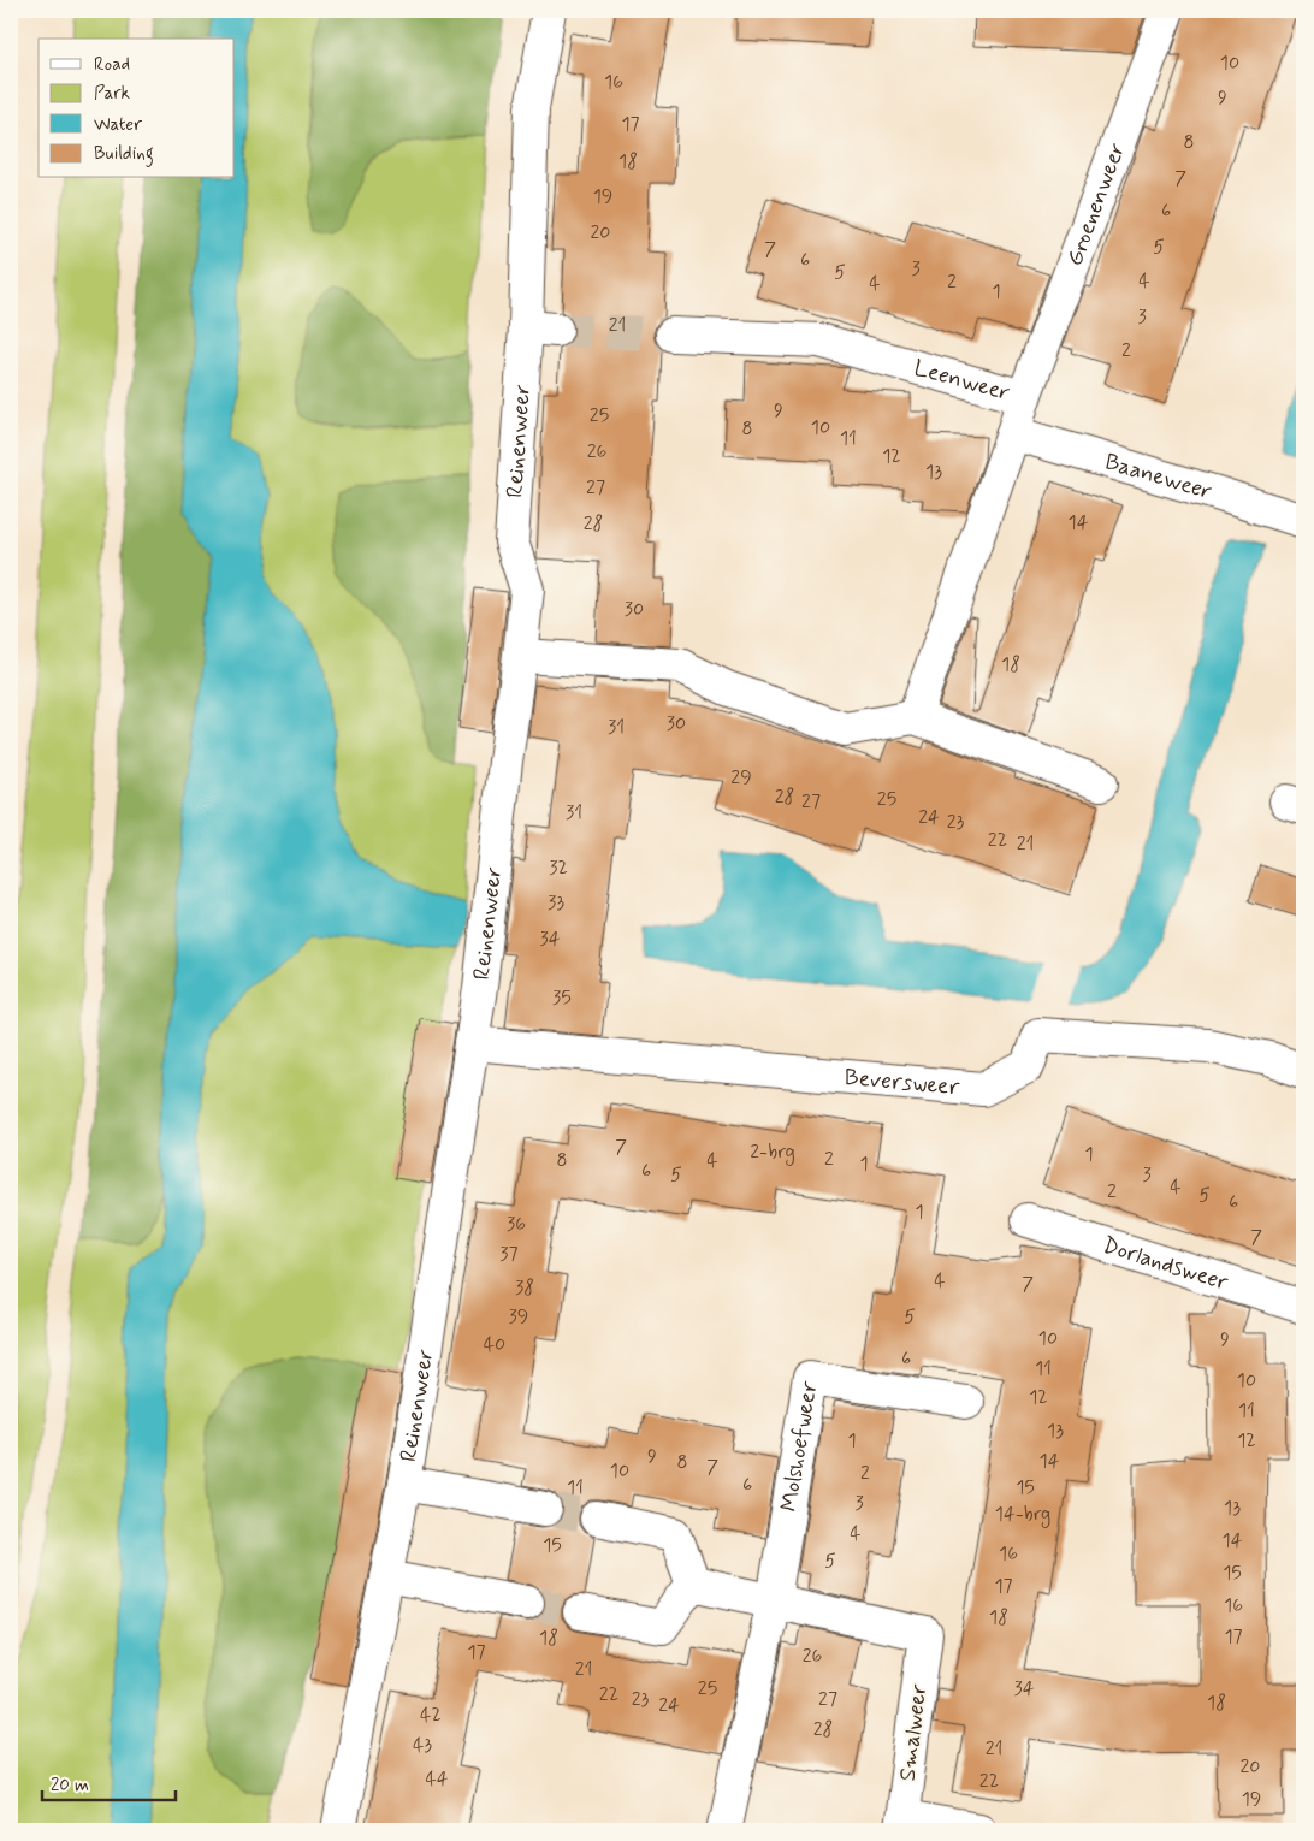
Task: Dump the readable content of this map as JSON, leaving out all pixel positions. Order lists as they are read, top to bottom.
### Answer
{
  "streets": {
    "street": [
      "Groenenweer",
      "Leenweer",
      "Reinenweer",
      "Baaneweer",
      "Beversweer",
      "Dorlandsweer",
      "Molshoefweer",
      "Smalweer"
    ]
  },
  "crossings": [
    ["Groenenweer", "Leenweer"],
    ["Leenweer", "Baaneweer"],
    ["Reinenweer", "Beversweer"],
    ["Molshoefweer", "Smalweer"]
  ],
  "house_numbers": [
    "10",
    "16",
    "9",
    "17",
    "8",
    "18",
    "7",
    "19",
    "6",
    "20",
    "5",
    "7",
    "6",
    "3",
    "5",
    "4",
    "2",
    "4",
    "1",
    "3",
    "21",
    "2",
    "9",
    "25",
    "10",
    "8",
    "11",
    "26",
    "12",
    "13",
    "27",
    "14",
    "28",
    "30",
    "18",
    "30",
    "31",
    "29",
    "28",
    "25",
    "27",
    "31",
    "24",
    "23",
    "22",
    "21",
    "32",
    "33",
    "34",
    "35",
    "7",
    "2-brg",
    "1",
    "2",
    "8",
    "4",
    "1",
    "6",
    "5",
    "3",
    "4",
    "2",
    "5",
    "6",
    "1",
    "36",
    "7",
    "37",
    "4",
    "7",
    "38",
    "39",
    "5",
    "10",
    "9",
    "40",
    "6",
    "11",
    "10",
    "12",
    "11",
    "13",
    "1",
    "12",
    "9",
    "14",
    "8",
    "7",
    "10",
    "2",
    "6",
    "11",
    "15",
    "3",
    "13",
    "14-brg",
    "4",
    "14",
    "15",
    "16",
    "5",
    "15",
    "17",
    "16",
    "18",
    "17",
    "18",
    "17",
    "26",
    "21",
    "25",
    "34",
    "22",
    "23",
    "27",
    "18",
    "24",
    "42",
    "28",
    "43",
    "21",
    "20",
    "44",
    "22",
    "19"
  ],
  "legend": [
    "Road",
    "Park",
    "Water",
    "Building"
  ],
  "scale_bar": "20 m"
}
